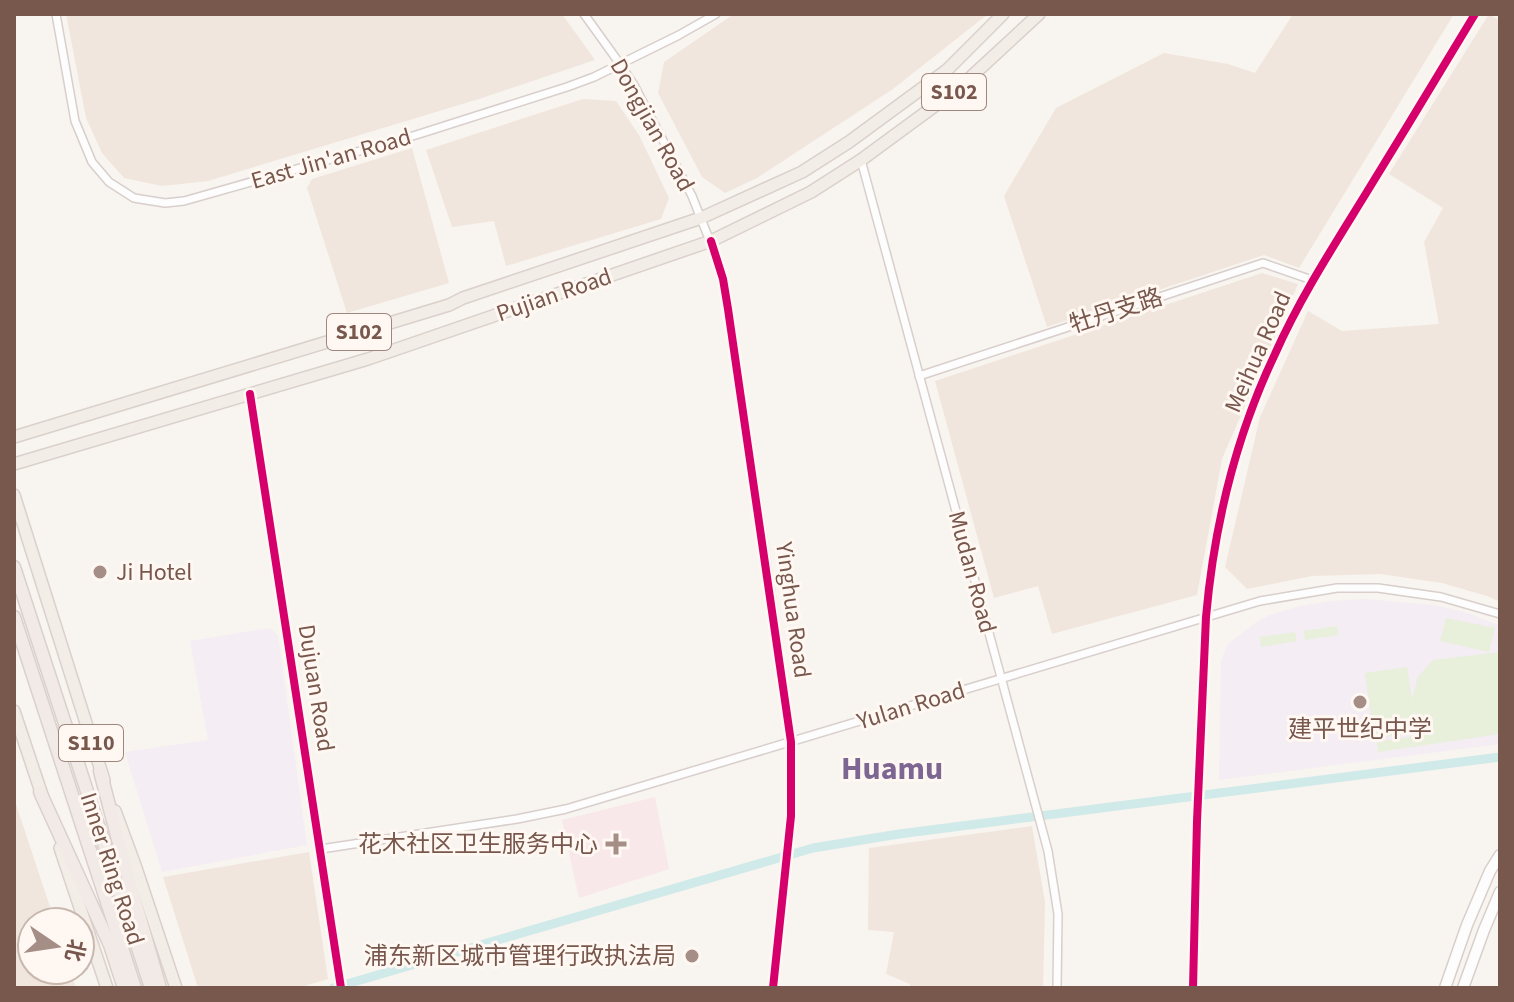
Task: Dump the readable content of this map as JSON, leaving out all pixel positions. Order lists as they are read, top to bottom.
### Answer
{
  "streets": {
    "highway": ["Inner Ring Road"],
    "main road": ["S102", "Pujian Road", "S110"],
    "street": [
      "Dongjian Road",
      "East Jin'an Road",
      "牡丹支路",
      "Meihua Road",
      "Mudan Road",
      "Yinghua Road",
      "Dujuan Road",
      "Yulan Road"
    ]
  },
  "crossings": [
    ["Dongjian Road", "East Jin'an Road"],
    ["Dongjian Road", "Pujian Road"],
    ["Dongjian Road", "Yinghua Road"],
    ["Pujian Road", "Mudan Road"],
    ["Pujian Road", "Yinghua Road"],
    ["Pujian Road", "Dujuan Road"],
    ["牡丹支路", "Meihua Road"],
    ["牡丹支路", "Mudan Road"],
    ["Meihua Road", "Yulan Road"],
    ["Mudan Road", "Yulan Road"],
    ["Yinghua Road", "Yulan Road"],
    ["Dujuan Road", "Yulan Road"]
  ],
  "districts": ["Huamu"],
  "places": {
    "other": ["Ji Hotel", "建平世纪中学", "浦东新区城市管理行政执法局"],
    "health": ["花木社区卫生服务中心"]
  },
  "north": "right"
}
